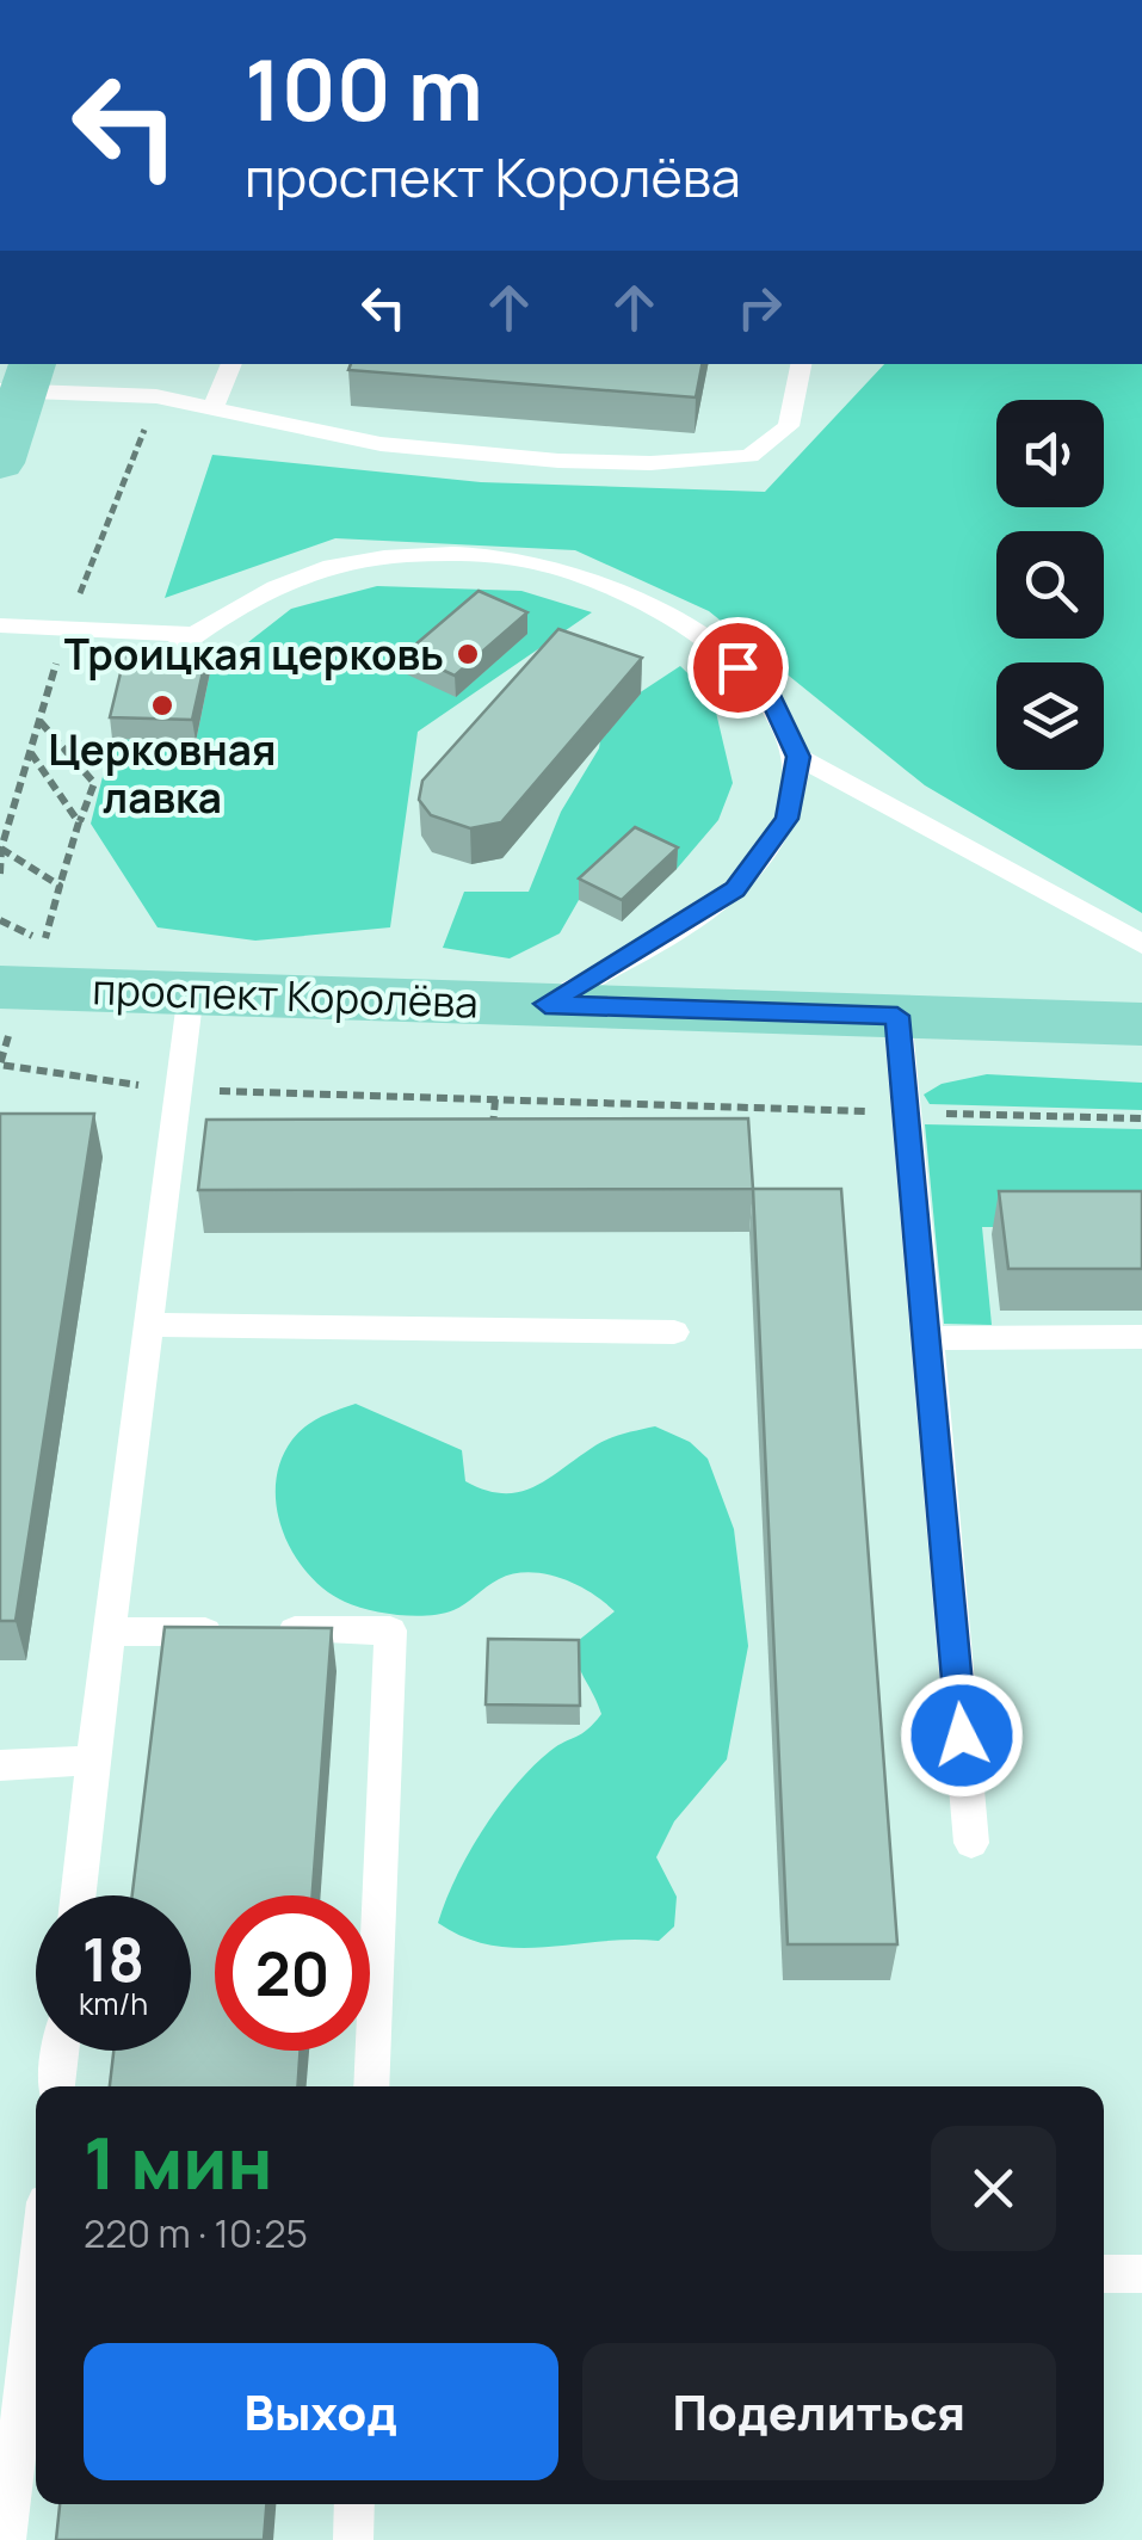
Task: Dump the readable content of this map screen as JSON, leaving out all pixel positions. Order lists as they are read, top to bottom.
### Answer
{
  "streets": {
    "main road": ["проспект Королёва"]
  },
  "places": ["Троицкая церковь", "Церковная лавка"],
  "page": {
    "turn": ["100 m", "проспект Королёва"],
    "speed": "18 km/h",
    "limit": "20",
    "heading": ["1 мин", "220 m · 10:25"],
    "buttons": ["Выход", "Поделиться"]
  }
}
